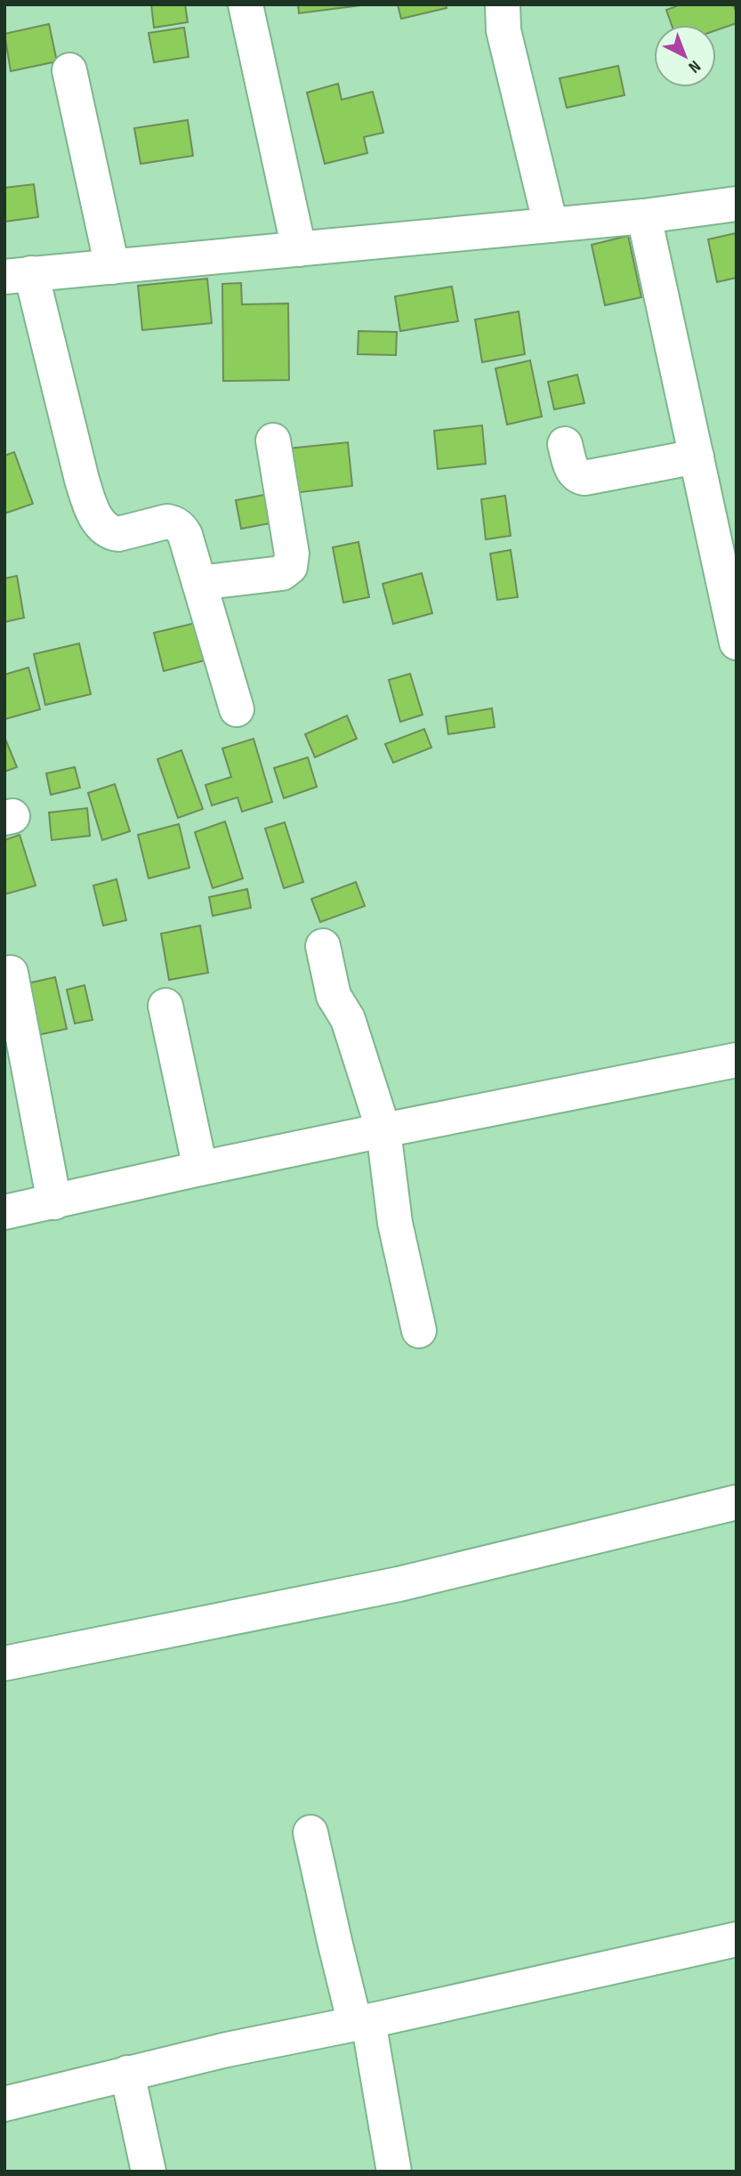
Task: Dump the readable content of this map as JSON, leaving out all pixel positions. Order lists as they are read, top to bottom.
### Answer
{
  "north": "bottom right"
}
